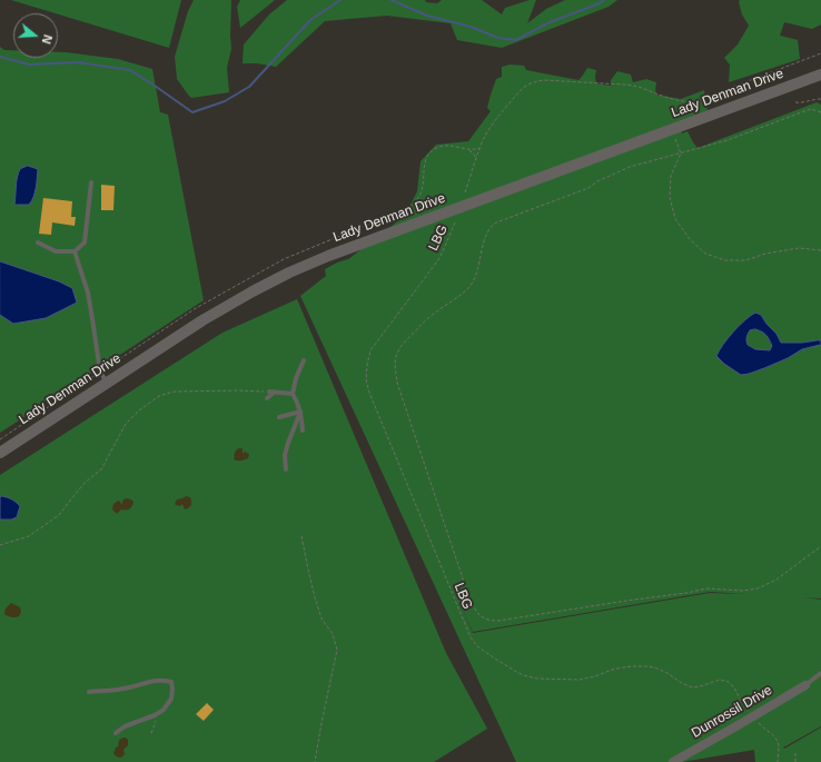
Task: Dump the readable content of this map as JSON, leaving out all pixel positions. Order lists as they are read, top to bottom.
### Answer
{
  "streets": {
    "street": ["Lady Denman Drive", "Dunrossil Drive"],
    "path": ["LBG"]
  },
  "crossings": [
    ["LBG", "Dunrossil Drive"]
  ],
  "north": "right"
}
